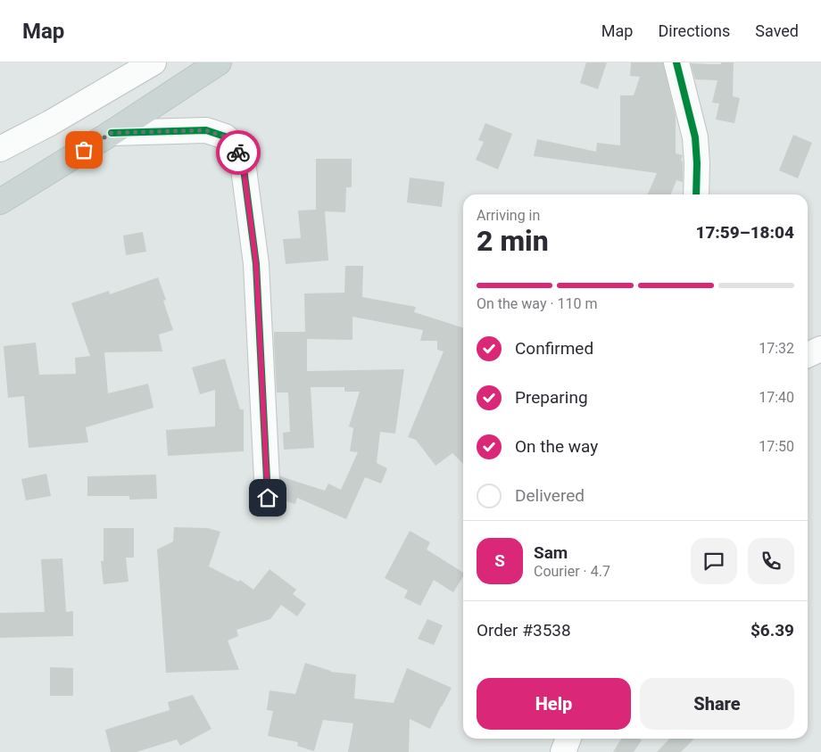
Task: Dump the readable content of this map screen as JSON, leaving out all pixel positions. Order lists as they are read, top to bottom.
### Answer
{
  "page": {
    "header": "Map",
    "nav": ["Map", "Directions", "Saved"],
    "heading": ["2 min", "Arriving in", "17:59–18:04"],
    "panel": [
      "Sam",
      "Courier · 4.7",
      "Order #3538",
      "$6.39"
    ],
    "bar": "On the way · 110 m",
    "list": [
      ["Confirmed", "17:32"],
      ["Preparing", "17:40"],
      ["On the way", "17:50"],
      "Delivered"
    ],
    "round": "S",
    "buttons": ["Help", "Share"]
  }
}
